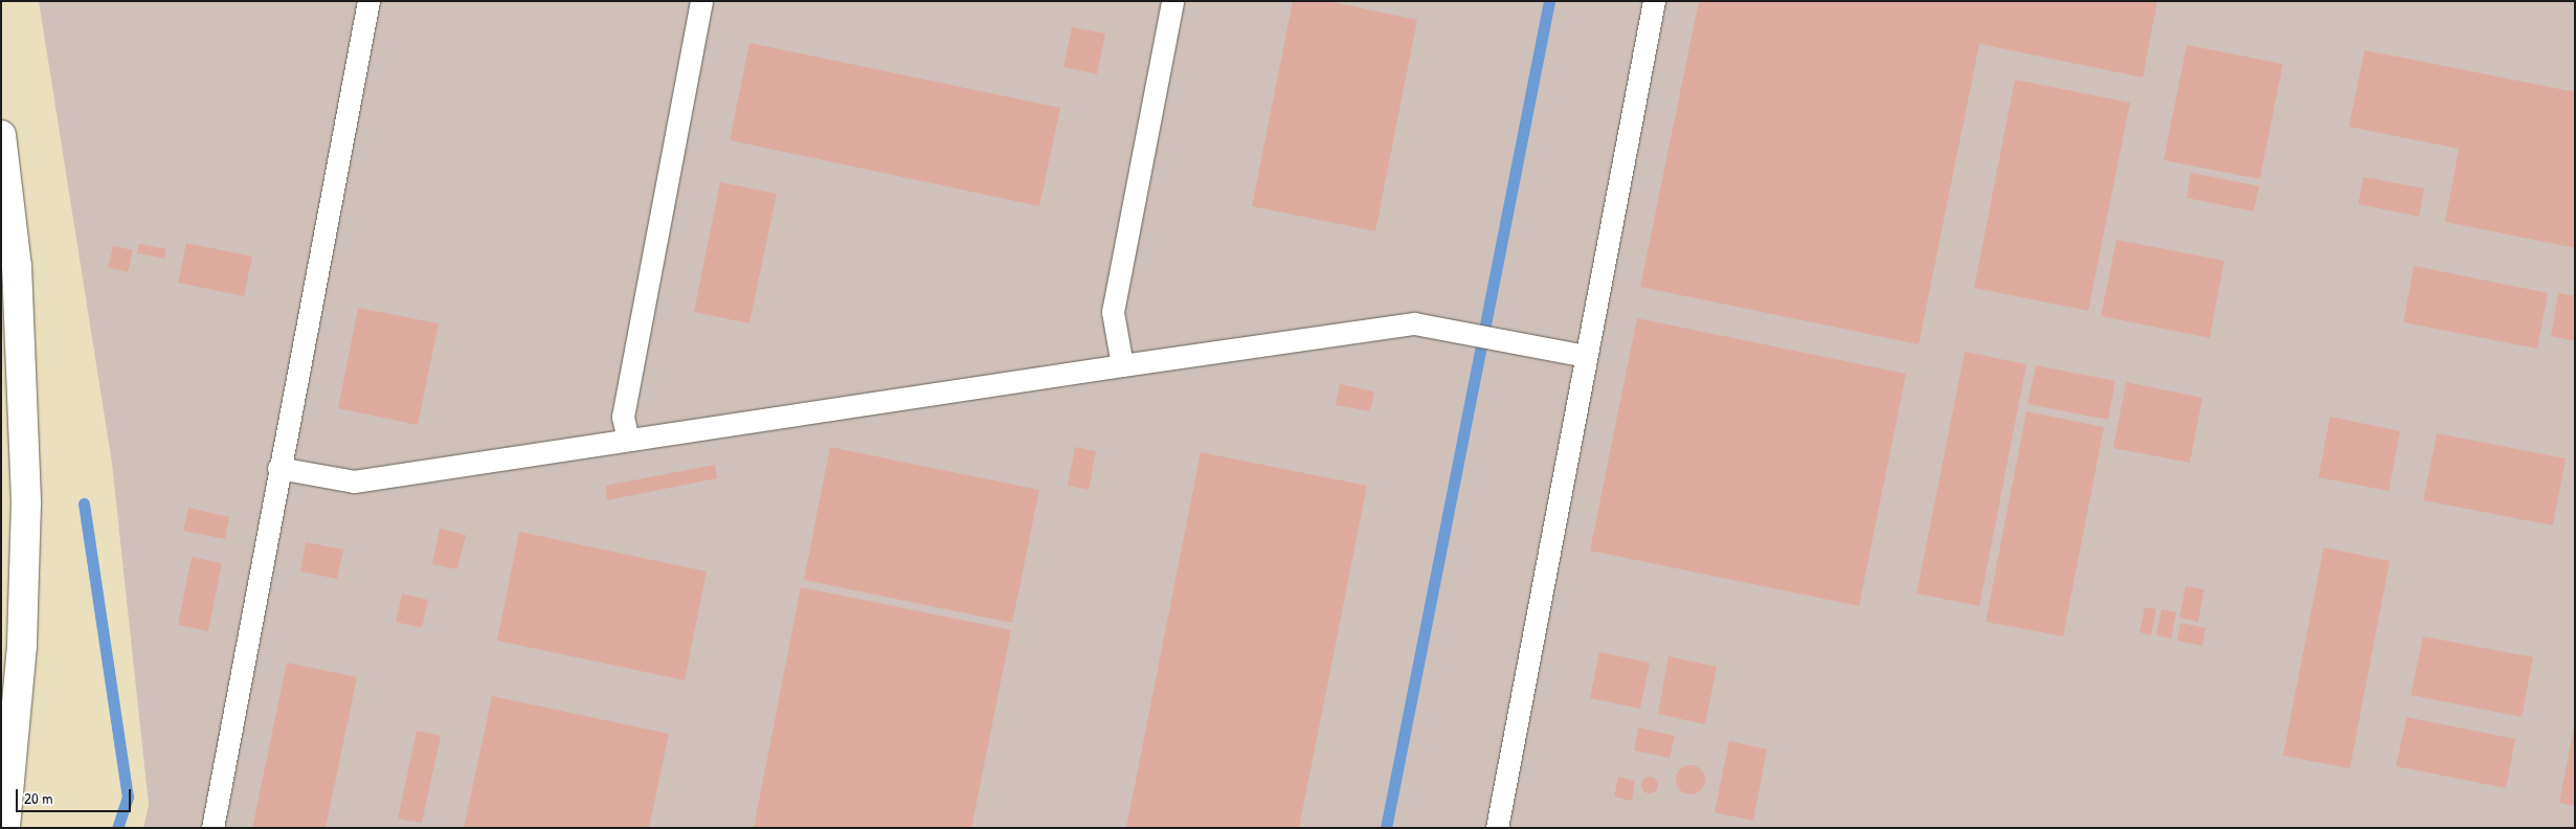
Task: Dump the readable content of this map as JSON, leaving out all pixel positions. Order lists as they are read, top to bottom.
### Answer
{
  "scale_bar": "20 m"
}
